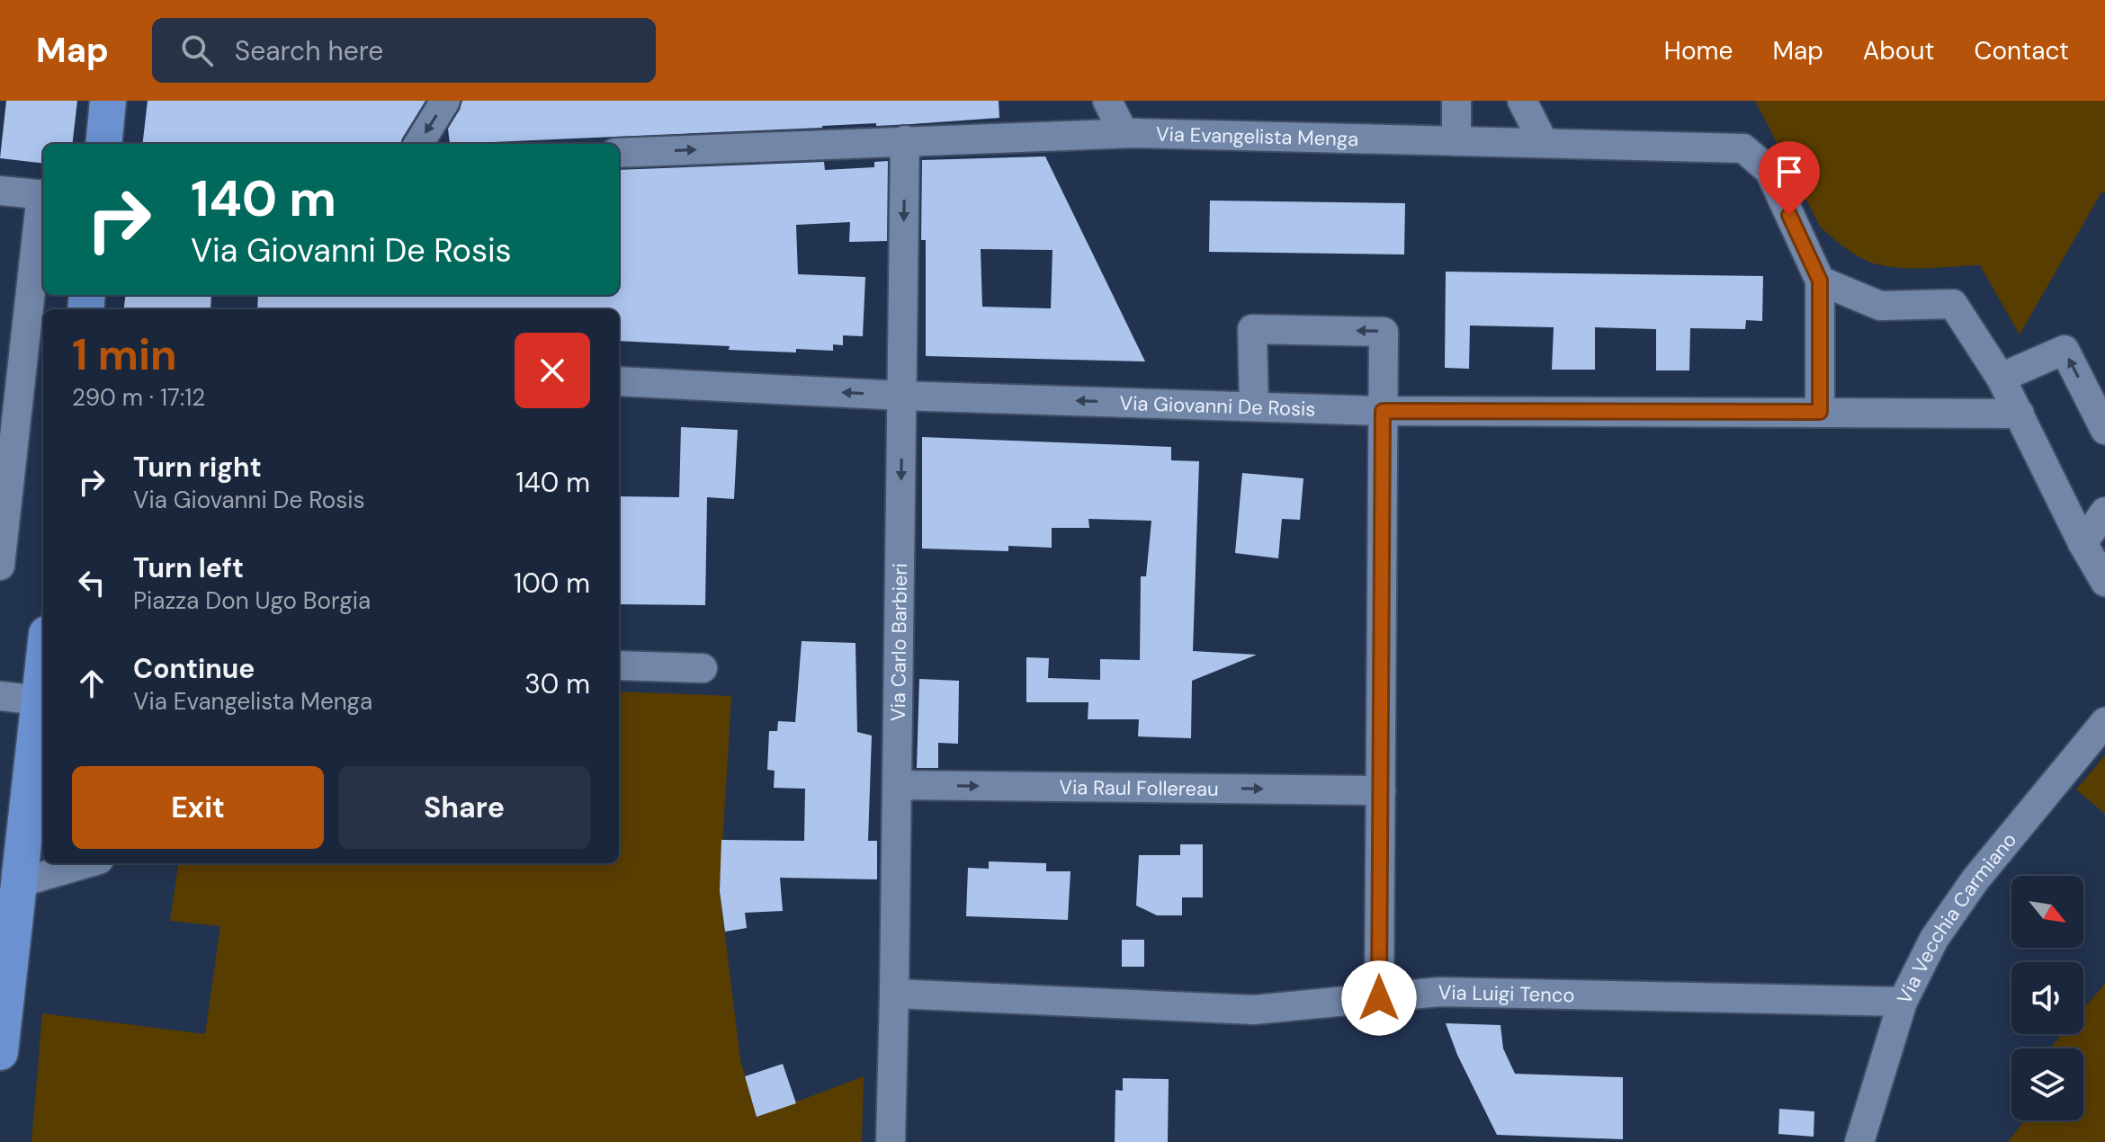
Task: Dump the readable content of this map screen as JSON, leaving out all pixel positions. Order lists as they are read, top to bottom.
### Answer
{
  "streets": {
    "street": [
      "Via Evangelista Menga",
      "Via Giovanni De Rosis",
      "Via Carlo Barbieri",
      "Via Raul Follereau",
      "Via Vecchia Carmiano",
      "Via Luigi Tenco"
    ]
  },
  "crossings": [
    ["Via Evangelista Menga", "Via Carlo Barbieri"],
    ["Via Giovanni De Rosis", "Via Carlo Barbieri"],
    ["Via Carlo Barbieri", "Via Raul Follereau"],
    ["Via Carlo Barbieri", "Via Luigi Tenco"],
    ["Via Vecchia Carmiano", "Via Luigi Tenco"]
  ],
  "one_way": ["Via Giovanni De Rosis", "Via Carlo Barbieri", "Via Raul Follereau"],
  "north": "bottom right",
  "page": {
    "header": "Map",
    "search": "Search here",
    "nav": [
      "Home",
      "Map",
      "About",
      "Contact"
    ],
    "turn": ["140 m", "Via Giovanni De Rosis"],
    "heading": ["1 min", "290 m · 17:12"],
    "list": [
      {
        "name": "Turn right",
        "note": "Via Giovanni De Rosis",
        "value": "140 m"
      },
      {
        "name": "Turn left",
        "note": "Piazza Don Ugo Borgia",
        "value": "100 m"
      },
      {
        "name": "Continue",
        "note": "Via Evangelista Menga",
        "value": "30 m"
      }
    ],
    "buttons": ["Exit", "Share"]
  }
}
